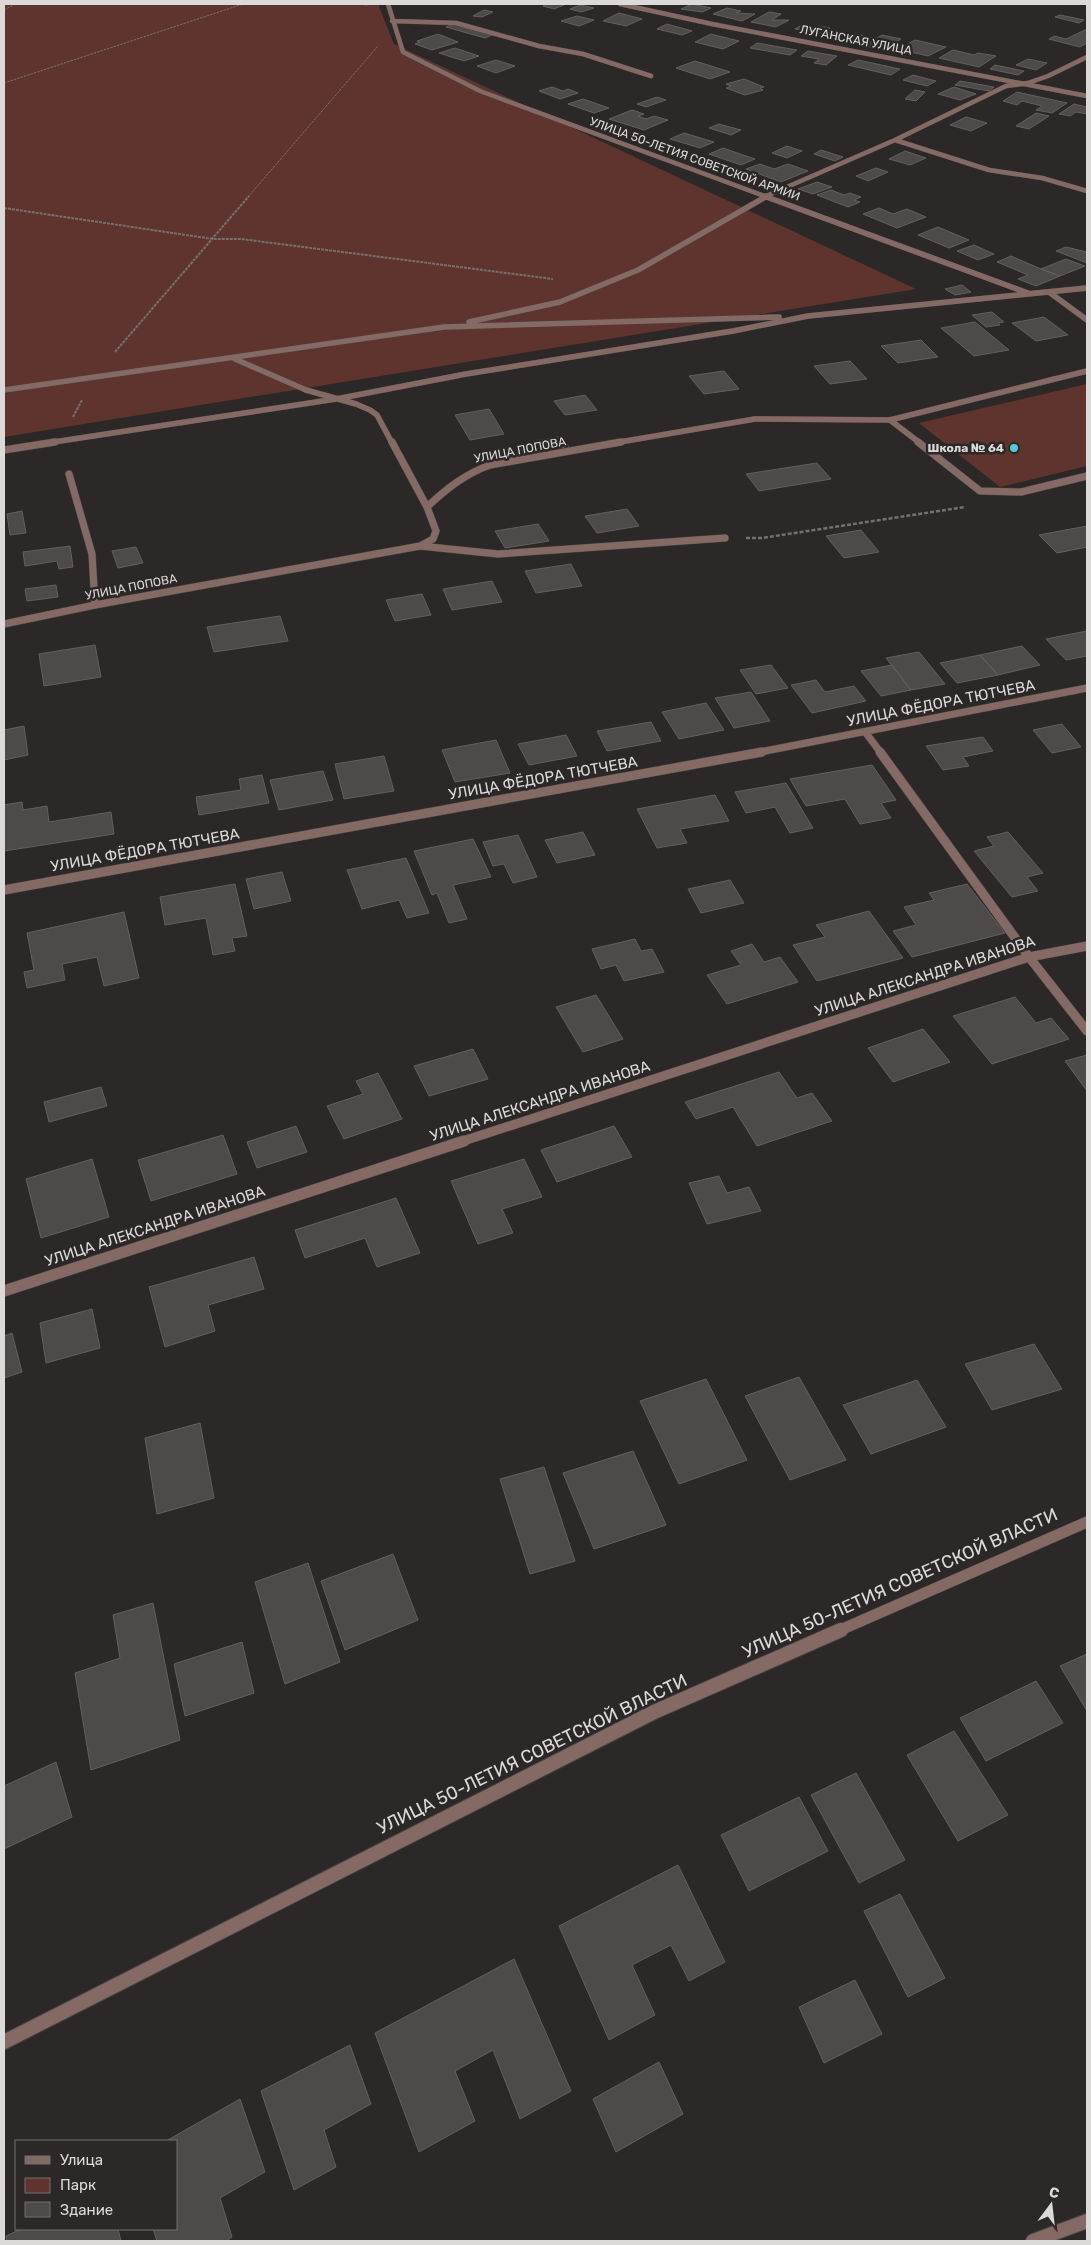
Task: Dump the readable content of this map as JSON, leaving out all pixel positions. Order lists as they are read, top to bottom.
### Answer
{
  "streets": {
    "street": [
      "ЛУГАНСКАЯ УЛИЦА",
      "УЛИЦА 50-ЛЕТИЯ СОВЕТСКОЙ АРМИИ",
      "УЛИЦА ПОПОВА",
      "УЛИЦА ФЁДОРА ТЮТЧЕВА",
      "УЛИЦА АЛЕКСАНДРА ИВАНОВА",
      "УЛИЦА 50-ЛЕТИЯ СОВЕТСКОЙ ВЛАСТИ"
    ]
  },
  "places": ["Школа № 64"],
  "legend": ["Улица", "Парк", "Здание"],
  "north": "top"
}
